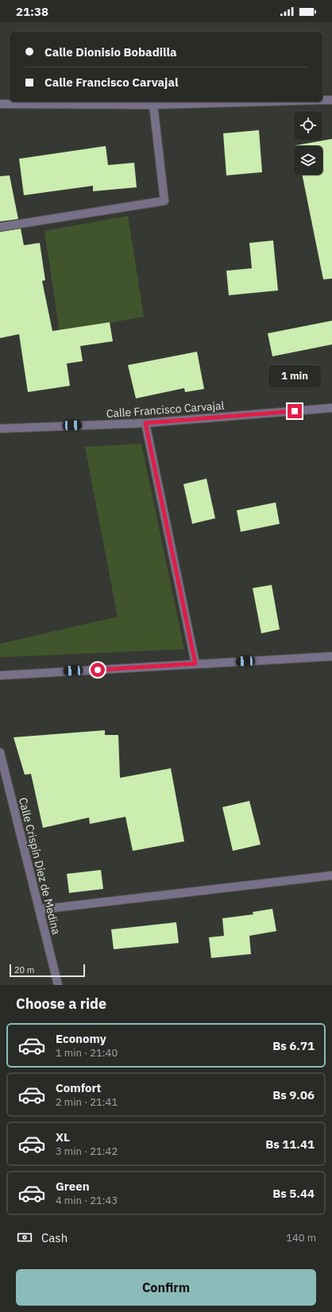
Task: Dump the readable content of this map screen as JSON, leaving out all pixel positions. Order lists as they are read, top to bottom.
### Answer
{
  "streets": {
    "street": ["Calle Francisco Carvajal", "Calle Crispín Díez de Medina"]
  },
  "scale_bar": "20 m",
  "page": {
    "status": "21:38",
    "banner": ["Calle Dionisio Bobadilla", "Calle Francisco Carvajal"],
    "bubble": "1 min",
    "scale": "20 m",
    "heading": "Choose a ride",
    "list": [
      {
        "name": "Economy",
        "note": "1 min · 21:40",
        "value": "Bs 6.71"
      },
      {
        "name": "Comfort",
        "note": "2 min · 21:41",
        "value": "Bs 9.06"
      },
      {
        "name": "XL",
        "note": "3 min · 21:42",
        "value": "Bs 11.41"
      },
      {
        "name": "Green",
        "note": "4 min · 21:43",
        "value": "Bs 5.44"
      }
    ],
    "pay": ["Cash", "140 m"],
    "buttons": "Confirm"
  }
}
